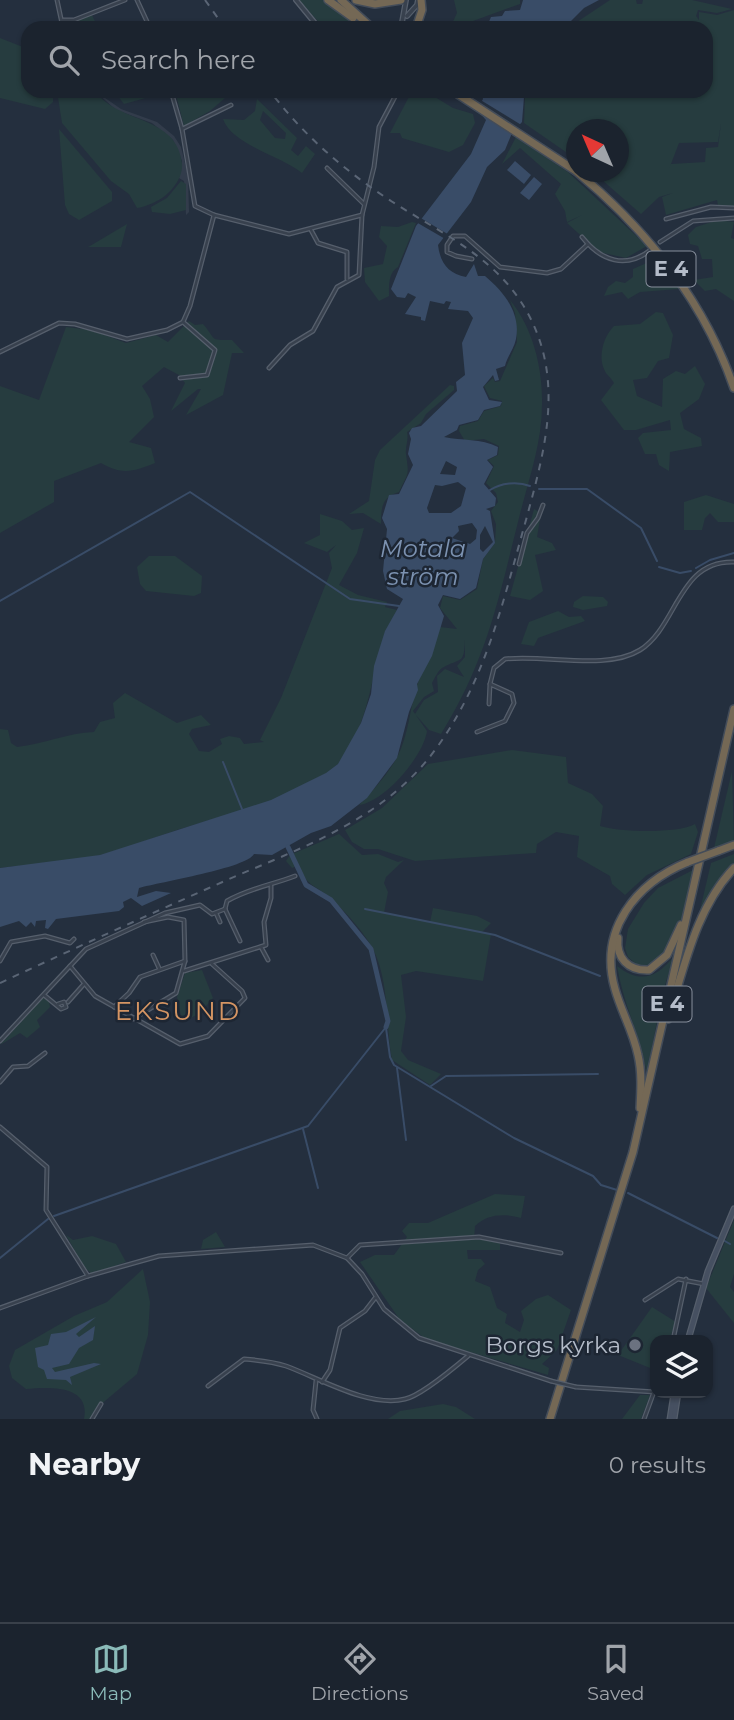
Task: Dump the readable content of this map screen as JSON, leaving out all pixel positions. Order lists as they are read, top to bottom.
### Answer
{
  "streets": {
    "highway": ["E 4"]
  },
  "districts": ["EKSUND"],
  "water": ["Motala ström"],
  "places": ["Borgs kyrka"],
  "north": "top left",
  "page": {
    "search": "Search here",
    "heading": ["Nearby", "0 results"],
    "nav": ["Map", "Directions", "Saved"]
  }
}
